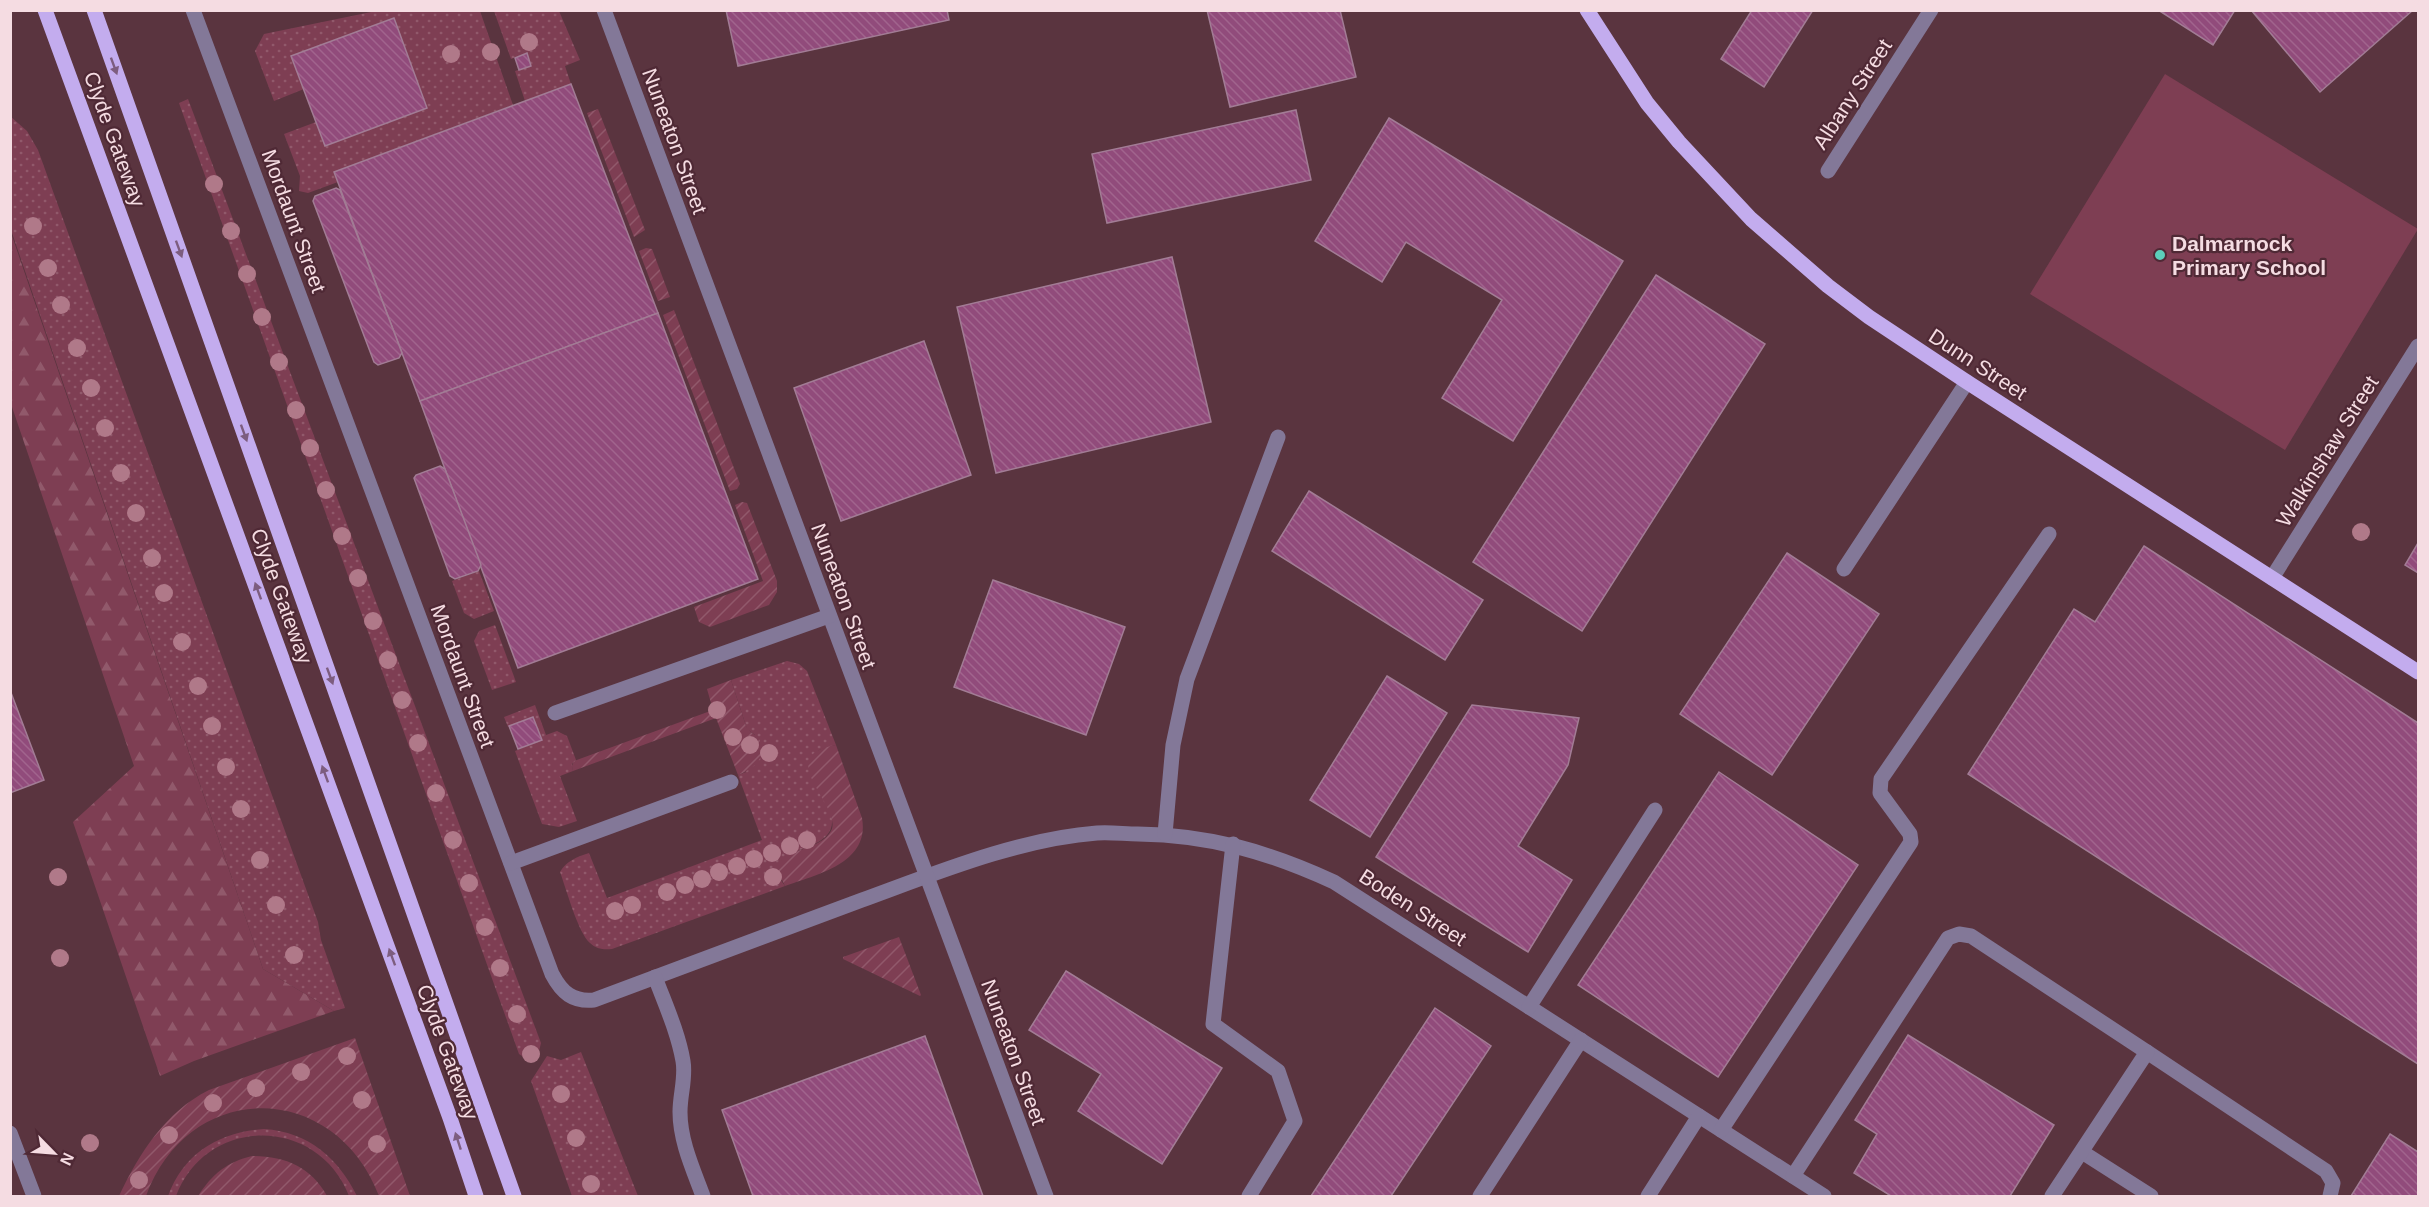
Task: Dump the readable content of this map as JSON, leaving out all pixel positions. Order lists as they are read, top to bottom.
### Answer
{
  "streets": {
    "main road": ["Clyde Gateway", "Dunn Street"],
    "street": [
      "Albany Street",
      "Nuneaton Street",
      "Mordaunt Street",
      "Walkinshaw Street",
      "Boden Street"
    ]
  },
  "crossings": [
    ["Nuneaton Street", "Mordaunt Street"],
    ["Nuneaton Street", "Boden Street"],
    ["Mordaunt Street", "Boden Street"],
    ["Dunn Street", "Walkinshaw Street"]
  ],
  "places": ["Dalmarnock Primary School"],
  "north": "bottom right"
}
